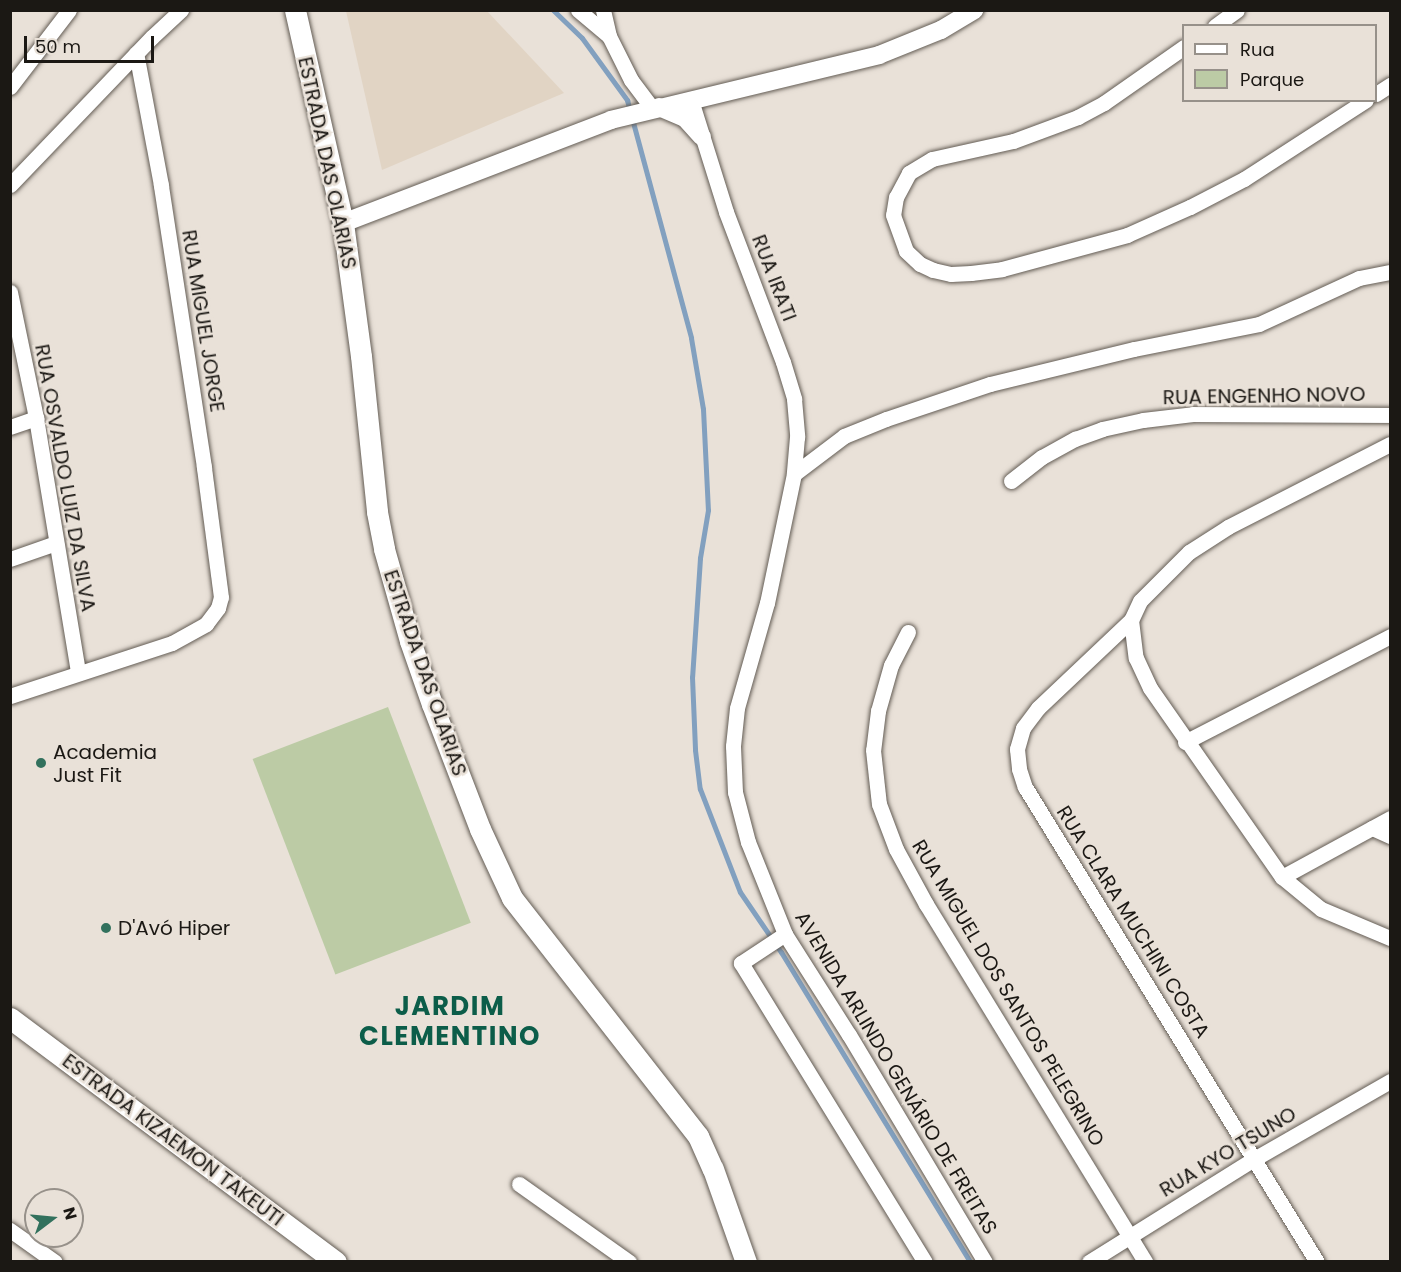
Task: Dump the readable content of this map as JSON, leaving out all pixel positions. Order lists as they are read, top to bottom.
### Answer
{
  "streets": {
    "main road": ["ESTRADA DAS OLARIAS", "ESTRADA KIZAEMON TAKEUTI"],
    "street": [
      "RUA IRATI",
      "RUA MIGUEL JORGE",
      "RUA ENGENHO NOVO",
      "RUA OSVALDO LUIZ DA SILVA",
      "RUA CLARA MUCHINI COSTA",
      "RUA MIGUEL DOS SANTOS PELEGRINO",
      "AVENIDA ARLINDO GENÁRIO DE FREITAS",
      "RUA KYO TSUNO"
    ]
  },
  "crossings": [
    ["RUA IRATI", "AVENIDA ARLINDO GENÁRIO DE FREITAS"],
    ["RUA MIGUEL JORGE", "RUA OSVALDO LUIZ DA SILVA"],
    ["RUA CLARA MUCHINI COSTA", "RUA KYO TSUNO"],
    ["RUA MIGUEL DOS SANTOS PELEGRINO", "RUA KYO TSUNO"]
  ],
  "districts": ["JARDIM CLEMENTINO"],
  "places": ["Academia Just Fit", "D'Avó Hiper"],
  "legend": ["Rua", "Parque"],
  "scale_bar": "50 m",
  "north": "right"
}
